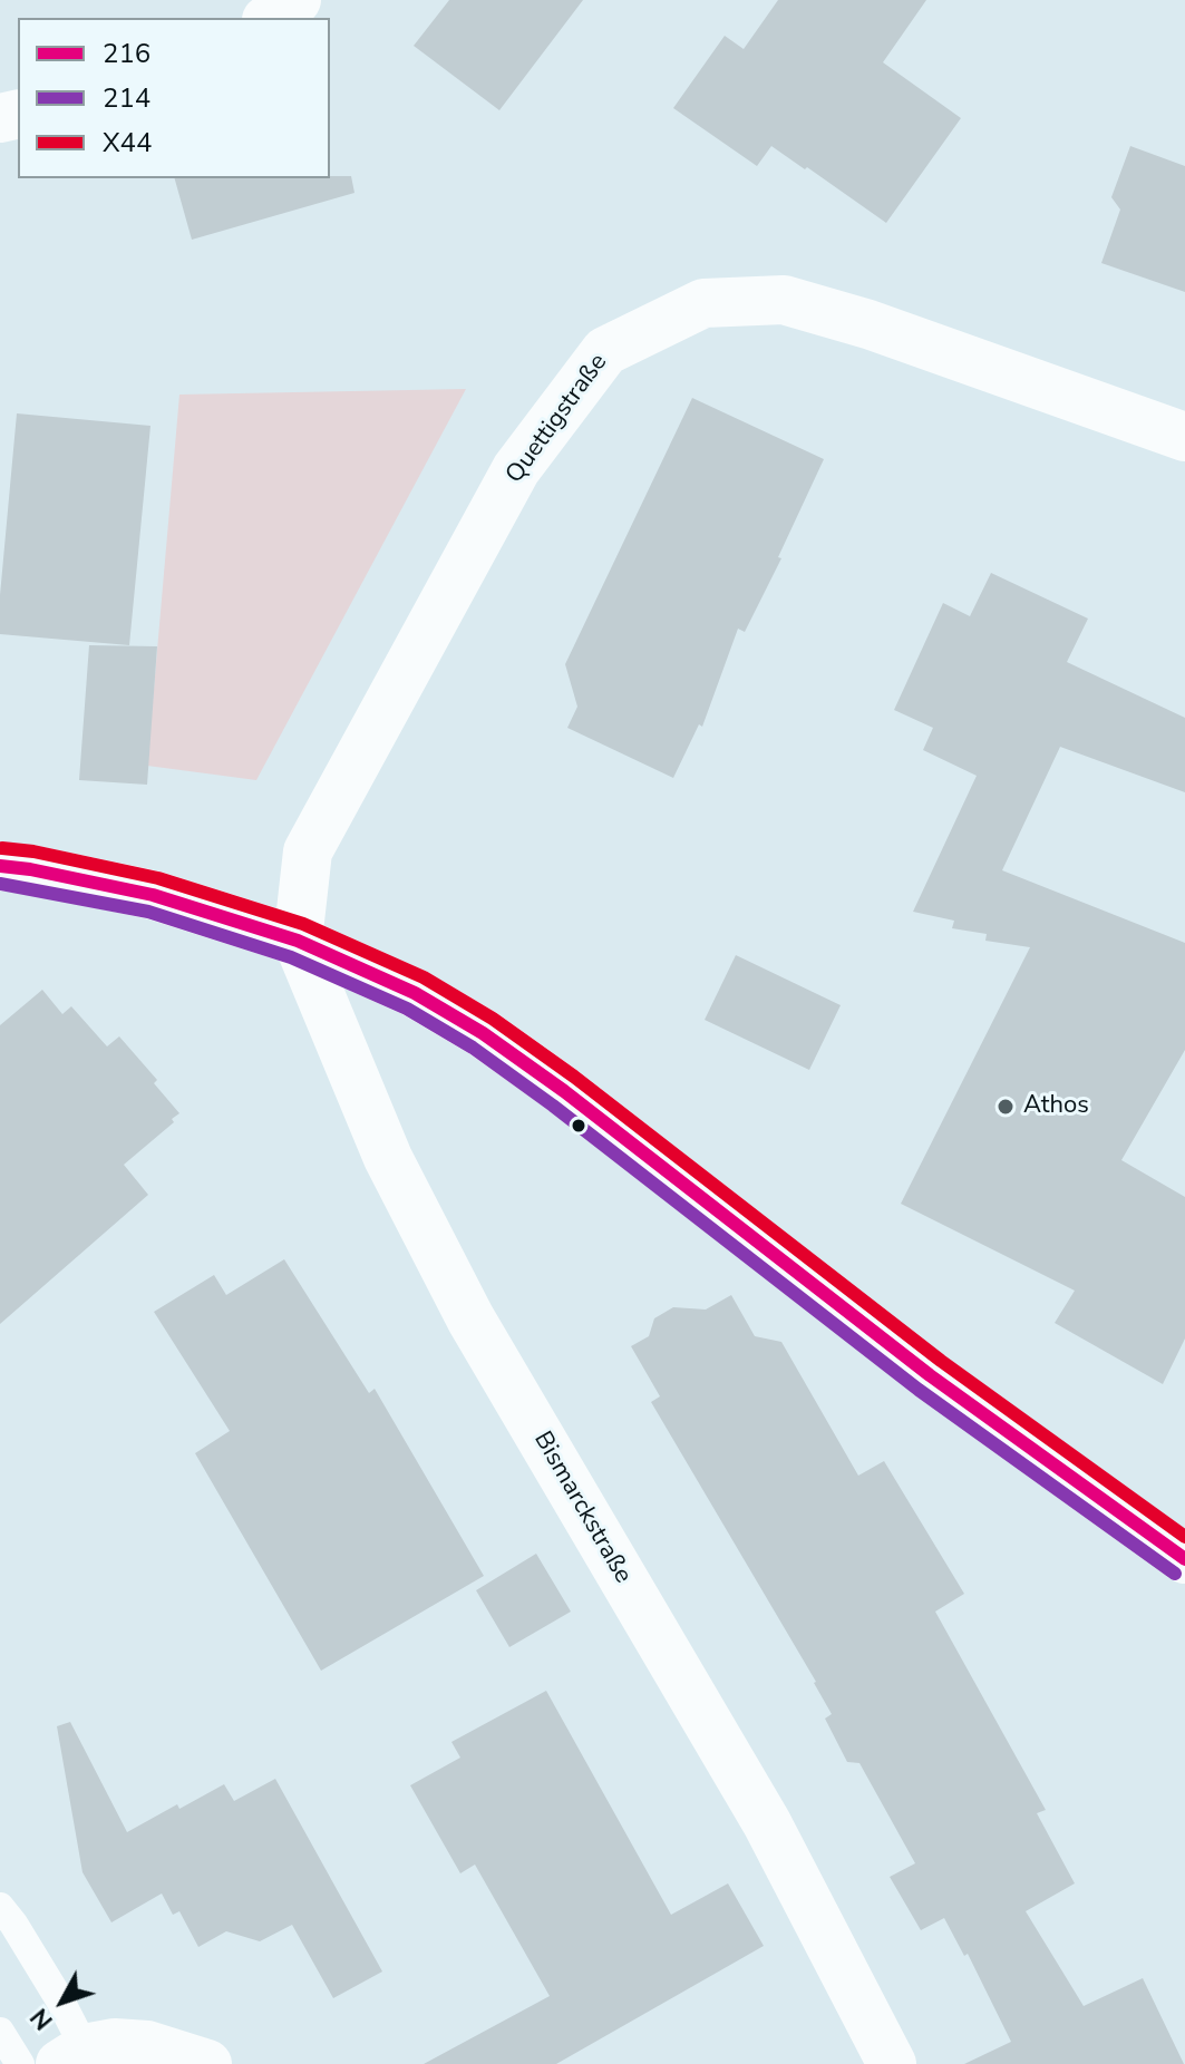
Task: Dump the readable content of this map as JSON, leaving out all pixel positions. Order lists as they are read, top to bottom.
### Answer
{
  "streets": {
    "street": ["Quettigstraße", "Bismarckstraße"]
  },
  "crossings": [
    ["Quettigstraße", "Bismarckstraße"]
  ],
  "places": ["Athos"],
  "lines": ["transit line X44", "transit line 216", "transit line 214"],
  "legend": ["216", "214", "X44"],
  "north": "bottom left"
}
